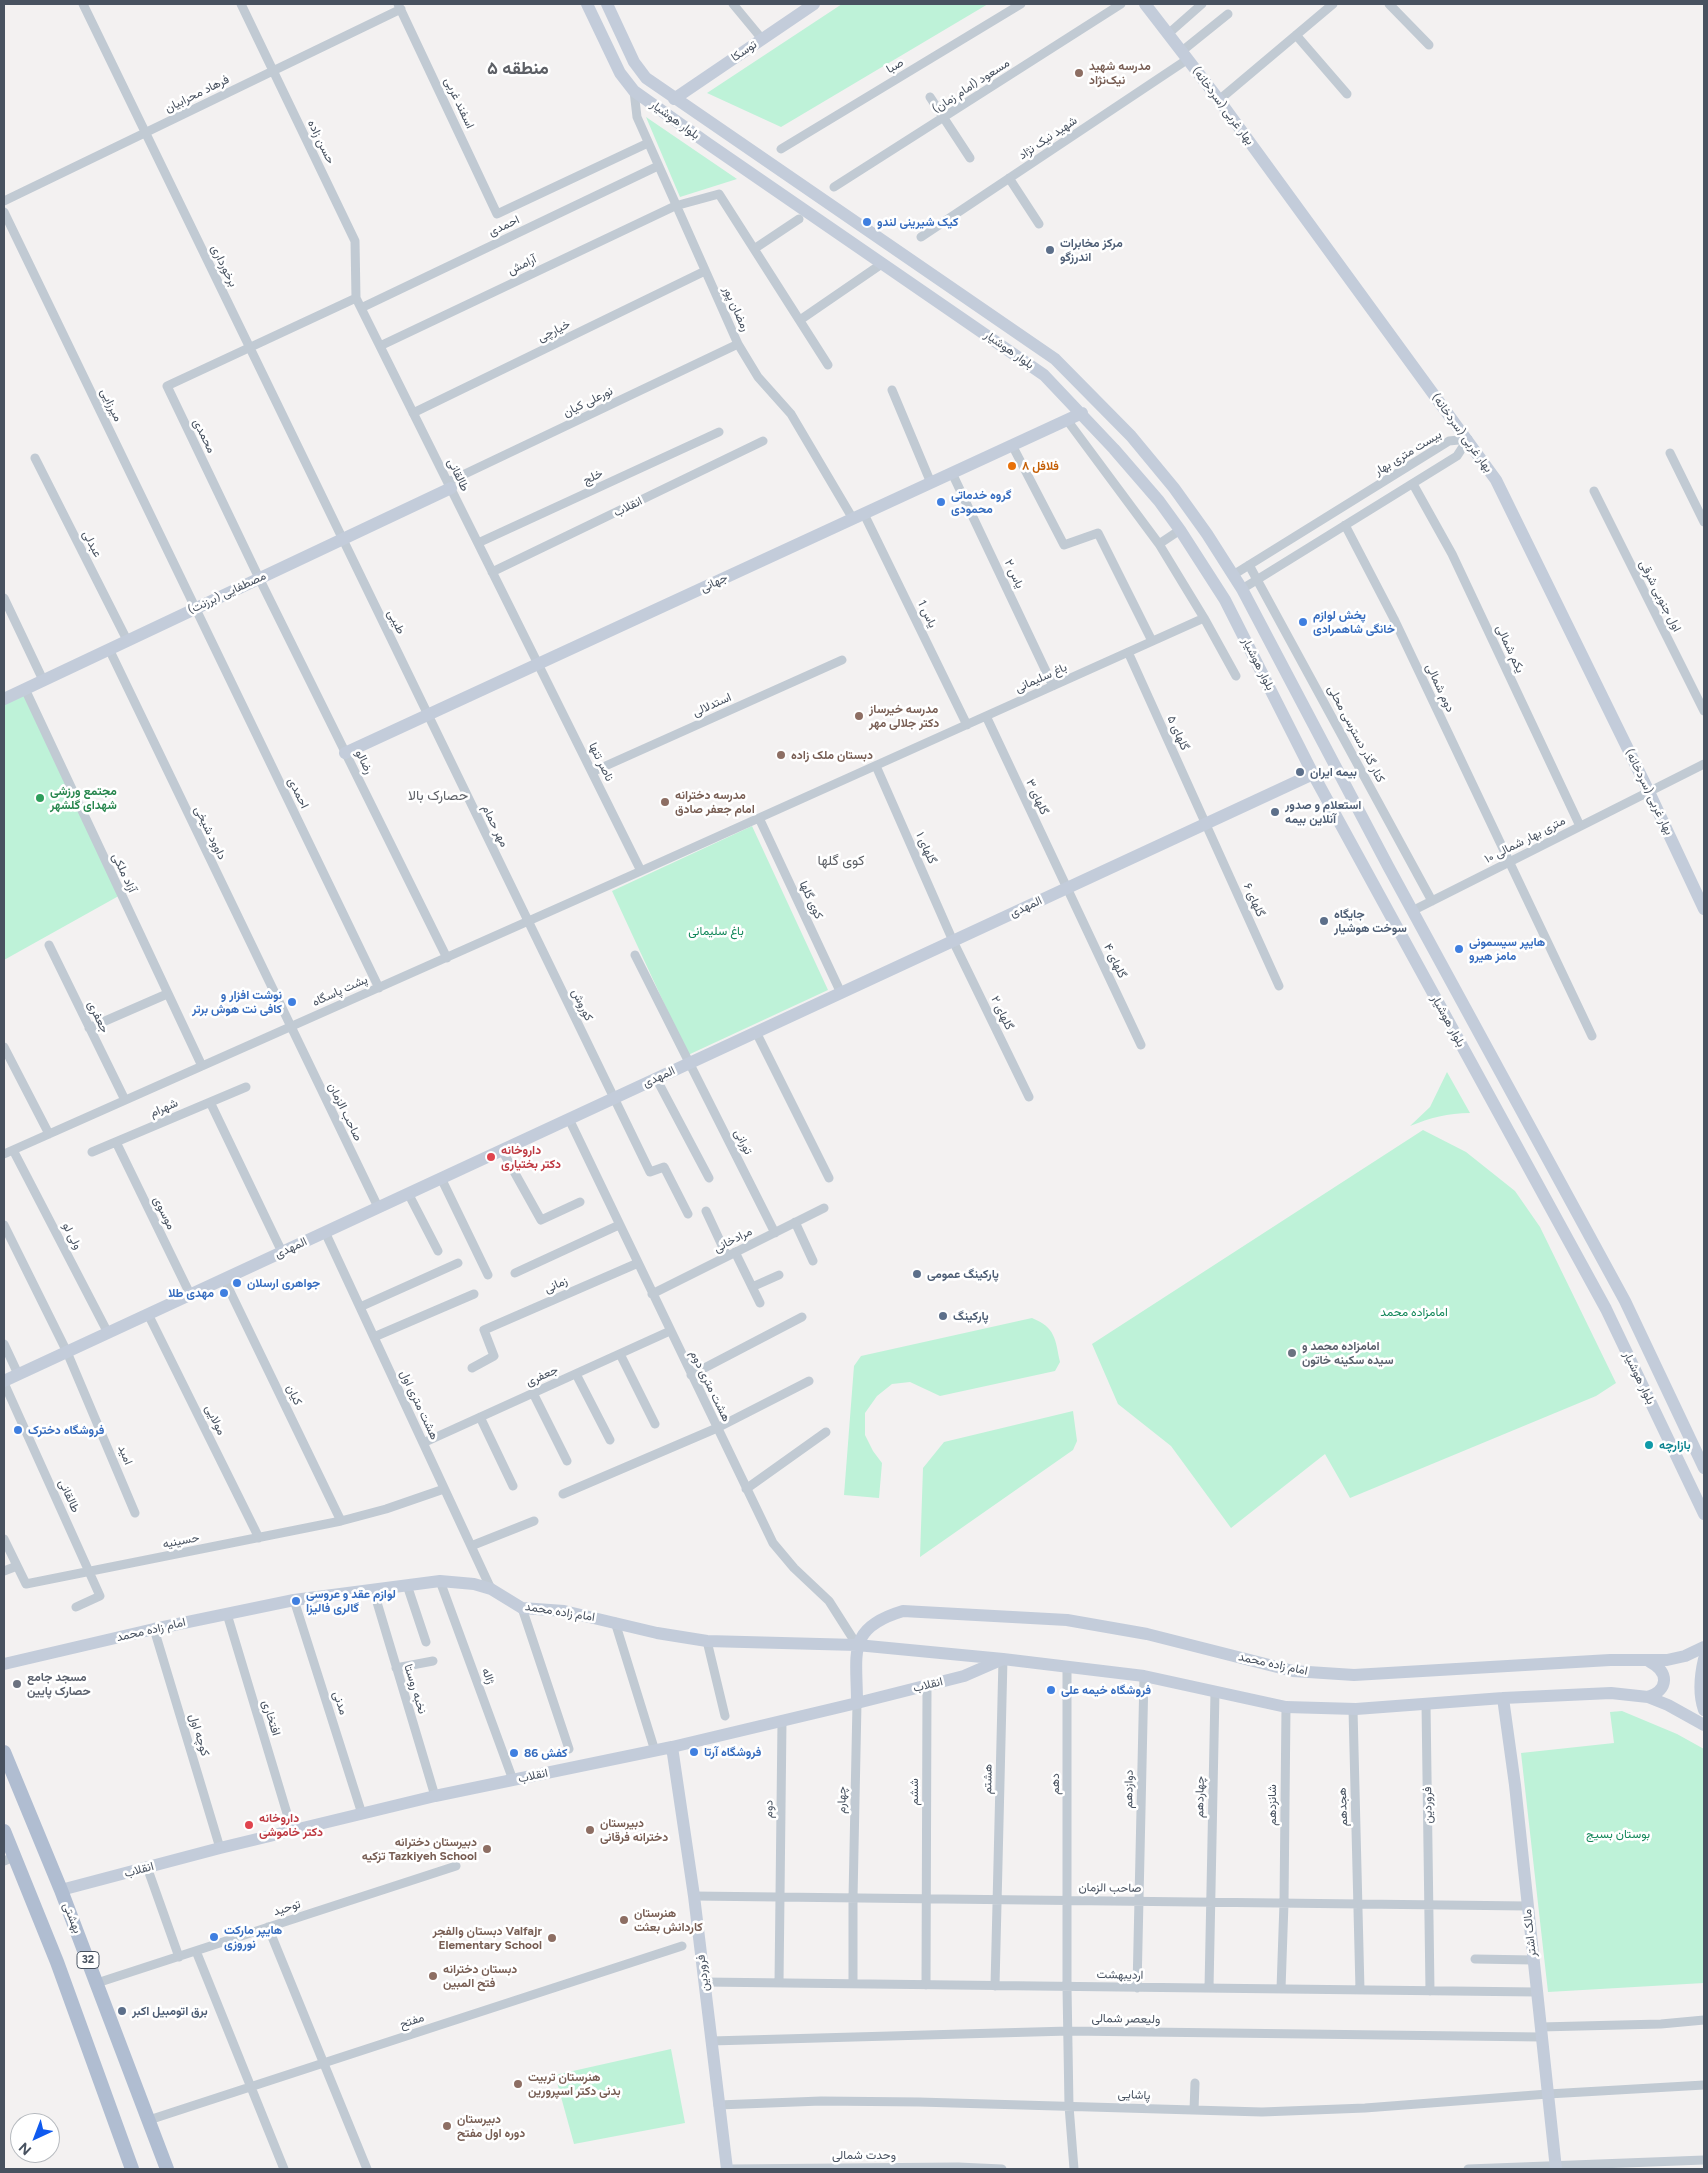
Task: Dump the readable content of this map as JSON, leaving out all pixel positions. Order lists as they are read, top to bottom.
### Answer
{
  "streets": {
    "main road": ["بهشتی", "32"],
    "street": [
      "توسکا",
      "صبا",
      "مسعود (امام زمان)",
      "فرهاد محرابیان",
      "اسفند غربی",
      "بهار غربی (سردخانه)",
      "بلوار هوشیار",
      "شهید نیک نژاد",
      "حسن زاده",
      "احمدی",
      "آرامش",
      "برخورداری",
      "رمضان پور",
      "خیارچی",
      "نورعلی کیان",
      "میرزایی",
      "محمدی",
      "بیست متری بهار",
      "طالقانی",
      "خلج",
      "انقلاب",
      "عبدلی",
      "یاس ۲",
      "جهانی",
      "مصطفایی (برزنت)",
      "اول جنوبی شرقی",
      "یاس 1",
      "طیبی",
      "یکم شمالی",
      "باغ سلیمانی",
      "دوم شمالی",
      "استدلالی",
      "گلهای ۵",
      "کنار گذر دسترسی محلی",
      "رضالو",
      "ناصر تنها",
      "گلهای ۳",
      "مهر حمام",
      "داوود شیخی",
      "۱۰ متری بهار شمالی",
      "گلهای ۱",
      "آزاد ملکی",
      "کوی گلها",
      "گلهای ۶",
      "المهدی",
      "گلهای ۴",
      "پشت پاسگاه",
      "کوروش",
      "گلهای ۲",
      "جعفری",
      "شهرام",
      "صاحب الزمان",
      "تورانی",
      "موسوی",
      "ولی لو",
      "مرادخانی",
      "زمانی",
      "هشت متری دوم",
      "کیان",
      "هشت متری اول",
      "مولایی",
      "امید",
      "حسینیه",
      "امام زاده محمد",
      "ژاله",
      "نخبه روستا",
      "مدنی",
      "افتخاری",
      "کوچه اول",
      "هشتم",
      "دهم",
      "دوازدهم",
      "ششم",
      "چهاردهم",
      "چهارم",
      "شانزدهم",
      "فروردین",
      "هجدهم",
      "دوم",
      "توحید",
      "مالک اشتر",
      "اردیبهشت",
      "ولیعصر شمالی",
      "مفتح",
      "پاشایی",
      "وحدت شمالی"
    ]
  },
  "crossings": [
    ["توسکا", "بلوار هوشیار"],
    ["فرهاد محرابیان", "اسفند غربی"],
    ["فرهاد محرابیان", "حسن زاده"],
    ["فرهاد محرابیان", "برخورداری"],
    ["اسفند غربی", "رمضان پور"],
    ["بهار غربی (سردخانه)", "شهید نیک نژاد"],
    ["بهار غربی (سردخانه)", "بیست متری بهار"],
    ["بهار غربی (سردخانه)", "۱۰ متری بهار شمالی"],
    ["بلوار هوشیار", "رمضان پور"],
    ["بلوار هوشیار", "بیست متری بهار"],
    ["بلوار هوشیار", "جهانی"],
    ["بلوار هوشیار", "۱۰ متری بهار شمالی"],
    ["بلوار هوشیار", "المهدی"],
    ["حسن زاده", "طالقانی"],
    ["احمدی", "رمضان پور"],
    ["احمدی", "میرزایی"],
    ["احمدی", "طالقانی"],
    ["احمدی", "مصطفایی (برزنت)"],
    ["احمدی", "پشت پاسگاه"],
    ["آرامش", "رمضان پور"],
    ["آرامش", "طالقانی"],
    ["برخورداری", "محمدی"],
    ["برخورداری", "مصطفایی (برزنت)"],
    ["برخورداری", "طیبی"],
    ["رمضان پور", "خیارچی"],
    ["رمضان پور", "نورعلی کیان"],
    ["رمضان پور", "جهانی"],
    ["رمضان پور", "یاس 1"],
    ["خیارچی", "طالقانی"],
    ["نورعلی کیان", "طالقانی"],
    ["نورعلی کیان", "مصطفایی (برزنت)"],
    ["میرزایی", "مصطفایی (برزنت)"],
    ["محمدی", "مصطفایی (برزنت)"],
    ["محمدی", "رضالو"],
    ["بیست متری بهار", "کنار گذر دسترسی محلی"],
    ["طالقانی", "خلج"],
    ["طالقانی", "انقلاب"],
    ["طالقانی", "جهانی"],
    ["طالقانی", "مصطفایی (برزنت)"],
    ["طالقانی", "ناصر تنها"],
    ["طالقانی", "المهدی"],
    ["طالقانی", "حسینیه"],
    ["انقلاب", "امام زاده محمد"],
    ["انقلاب", "ژاله"],
    ["انقلاب", "نخبه روستا"],
    ["انقلاب", "مدنی"],
    ["انقلاب", "افتخاری"],
    ["انقلاب", "کوچه اول"],
    ["انقلاب", "هشتم"],
    ["انقلاب", "ششم"],
    ["انقلاب", "چهارم"],
    ["انقلاب", "فروردین"],
    ["انقلاب", "دوم"],
    ["انقلاب", "بهشتی"],
    ["عبدلی", "مصطفایی (برزنت)"],
    ["یاس ۲", "جهانی"],
    ["یاس ۲", "باغ سلیمانی"],
    ["جهانی", "یاس 1"],
    ["جهانی", "طیبی"],
    ["جهانی", "رضالو"],
    ["جهانی", "ناصر تنها"],
    ["جهانی", "مهر حمام"],
    ["مصطفایی (برزنت)", "طیبی"],
    ["مصطفایی (برزنت)", "رضالو"],
    ["مصطفایی (برزنت)", "داوود شیخی"],
    ["مصطفایی (برزنت)", "آزاد ملکی"],
    ["یاس 1", "باغ سلیمانی"],
    ["طیبی", "مهر حمام"],
    ["یکم شمالی", "۱۰ متری بهار شمالی"],
    ["باغ سلیمانی", "گلهای ۵"],
    ["باغ سلیمانی", "ناصر تنها"],
    ["باغ سلیمانی", "گلهای ۳"],
    ["باغ سلیمانی", "گلهای ۱"],
    ["باغ سلیمانی", "کوی گلها"],
    ["باغ سلیمانی", "پشت پاسگاه"],
    ["دوم شمالی", "۱۰ متری بهار شمالی"],
    ["استدلالی", "ناصر تنها"],
    ["گلهای ۵", "گلهای ۶"],
    ["گلهای ۵", "المهدی"],
    ["کنار گذر دسترسی محلی", "۱۰ متری بهار شمالی"],
    ["رضالو", "پشت پاسگاه"],
    ["ناصر تنها", "پشت پاسگاه"],
    ["گلهای ۳", "المهدی"],
    ["گلهای ۳", "گلهای ۴"],
    ["مهر حمام", "پشت پاسگاه"],
    ["مهر حمام", "کوروش"],
    ["داوود شیخی", "پشت پاسگاه"],
    ["داوود شیخی", "صاحب الزمان"],
    ["گلهای ۱", "المهدی"],
    ["گلهای ۱", "گلهای ۲"],
    ["آزاد ملکی", "پشت پاسگاه"],
    ["کوی گلها", "المهدی"],
    ["گلهای ۶", "المهدی"],
    ["المهدی", "گلهای ۴"],
    ["المهدی", "کوروش"],
    ["المهدی", "گلهای ۲"],
    ["المهدی", "صاحب الزمان"],
    ["المهدی", "تورانی"],
    ["المهدی", "موسوی"],
    ["المهدی", "ولی لو"],
    ["المهدی", "هشت متری دوم"],
    ["المهدی", "کیان"],
    ["المهدی", "هشت متری اول"],
    ["المهدی", "مولایی"],
    ["المهدی", "امید"],
    ["پشت پاسگاه", "کوروش"],
    ["پشت پاسگاه", "جعفری"],
    ["پشت پاسگاه", "صاحب الزمان"],
    ["پشت پاسگاه", "ولی لو"],
    ["جعفری", "هشت متری دوم"],
    ["جعفری", "هشت متری اول"],
    ["شهرام", "موسوی"],
    ["صاحب الزمان", "هشتم"],
    ["صاحب الزمان", "دهم"],
    ["صاحب الزمان", "دوازدهم"],
    ["صاحب الزمان", "ششم"],
    ["صاحب الزمان", "چهاردهم"],
    ["صاحب الزمان", "چهارم"],
    ["صاحب الزمان", "شانزدهم"],
    ["صاحب الزمان", "فروردین"],
    ["صاحب الزمان", "هجدهم"],
    ["صاحب الزمان", "دوم"],
    ["صاحب الزمان", "مالک اشتر"],
    ["تورانی", "مرادخانی"],
    ["مرادخانی", "هشت متری دوم"],
    ["زمانی", "هشت متری دوم"],
    ["هشت متری دوم", "امام زاده محمد"],
    ["کیان", "حسینیه"],
    ["هشت متری اول", "حسینیه"],
    ["هشت متری اول", "امام زاده محمد"],
    ["مولایی", "حسینیه"],
    ["امام زاده محمد", "ژاله"],
    ["امام زاده محمد", "نخبه روستا"],
    ["امام زاده محمد", "مدنی"],
    ["امام زاده محمد", "افتخاری"],
    ["امام زاده محمد", "کوچه اول"],
    ["امام زاده محمد", "هشتم"],
    ["امام زاده محمد", "دهم"],
    ["امام زاده محمد", "دوازدهم"],
    ["امام زاده محمد", "چهاردهم"],
    ["امام زاده محمد", "شانزدهم"],
    ["امام زاده محمد", "فروردین"],
    ["امام زاده محمد", "هجدهم"],
    ["امام زاده محمد", "مالک اشتر"],
    ["هشتم", "اردیبهشت"],
    ["دهم", "اردیبهشت"],
    ["دهم", "ولیعصر شمالی"],
    ["دهم", "پاشایی"],
    ["دوازدهم", "اردیبهشت"],
    ["ششم", "اردیبهشت"],
    ["چهاردهم", "اردیبهشت"],
    ["چهارم", "اردیبهشت"],
    ["شانزدهم", "اردیبهشت"],
    ["فروردین", "اردیبهشت"],
    ["فروردین", "ولیعصر شمالی"],
    ["فروردین", "پاشایی"],
    ["فروردین", "وحدت شمالی"],
    ["هجدهم", "اردیبهشت"],
    ["دوم", "اردیبهشت"],
    ["توحید", "بهشتی"],
    ["بهشتی", "مفتح"],
    ["مالک اشتر", "اردیبهشت"],
    ["مالک اشتر", "ولیعصر شمالی"],
    ["مالک اشتر", "پاشایی"]
  ],
  "districts": ["منطقه ۵", "حصارک بالا", "کوی گلها"],
  "parks": ["باغ سلیمانی", "امامزاده محمد", "بوستان بسیج"],
  "places": [
    "مدرسه شهید نیک‌نژاد",
    "کیک شیرینی لندو",
    "مرکز مخابرات اندرزگو",
    "فلافل ۸",
    "گروه خدماتی محمودی",
    "پخش لوازم خانگی شاهمرادی",
    "مدرسه خیرساز دکتر جلالی مهر",
    "دبستان ملک زاده",
    "بیمه ایران",
    "مجتمع ورزشی شهدای گلشهر",
    "مدرسه دخترانه امام جعفر صادق",
    "استعلام و صدور آنلاین بیمه",
    "جایگاه سوخت هوشیار",
    "هایپر سیسمونی مامز هیرو",
    "نوشت افزار و کافی نت هوش برتر",
    "داروخانه دکتر بختیاری",
    "پارکینگ عمومی",
    "جواهری ارسلان",
    "مهدی طلا",
    "پارکینگ",
    "امامزاده محمد و سیده سکینه خاتون",
    "فروشگاه دخترک",
    "بازارچه",
    "لوازم عقد و عروسی گالری فالیزا",
    "مسجد جامع حصارک پایین",
    "فروشگاه خیمه علی",
    "فروشگاه آرتا",
    "کفش 86",
    "داروخانه دکتر خاموشی",
    "دبیرستان دخترانه فرقانی",
    "دبیرستان دخترانه تزكيه Tazkiyeh School",
    "هنرستان کاردانش بعثت",
    "هایپر مارکت نوروزی",
    "دبستان والفجر Valfajr Elementary School",
    "دبستان دخترانه فتح المبین",
    "برق اتومبیل اکبر",
    "هنرستان تربیت بدنی دکتر اسپرورین",
    "دبیرستان دوره اول مفتح"
  ],
  "north": "bottom left"
}
